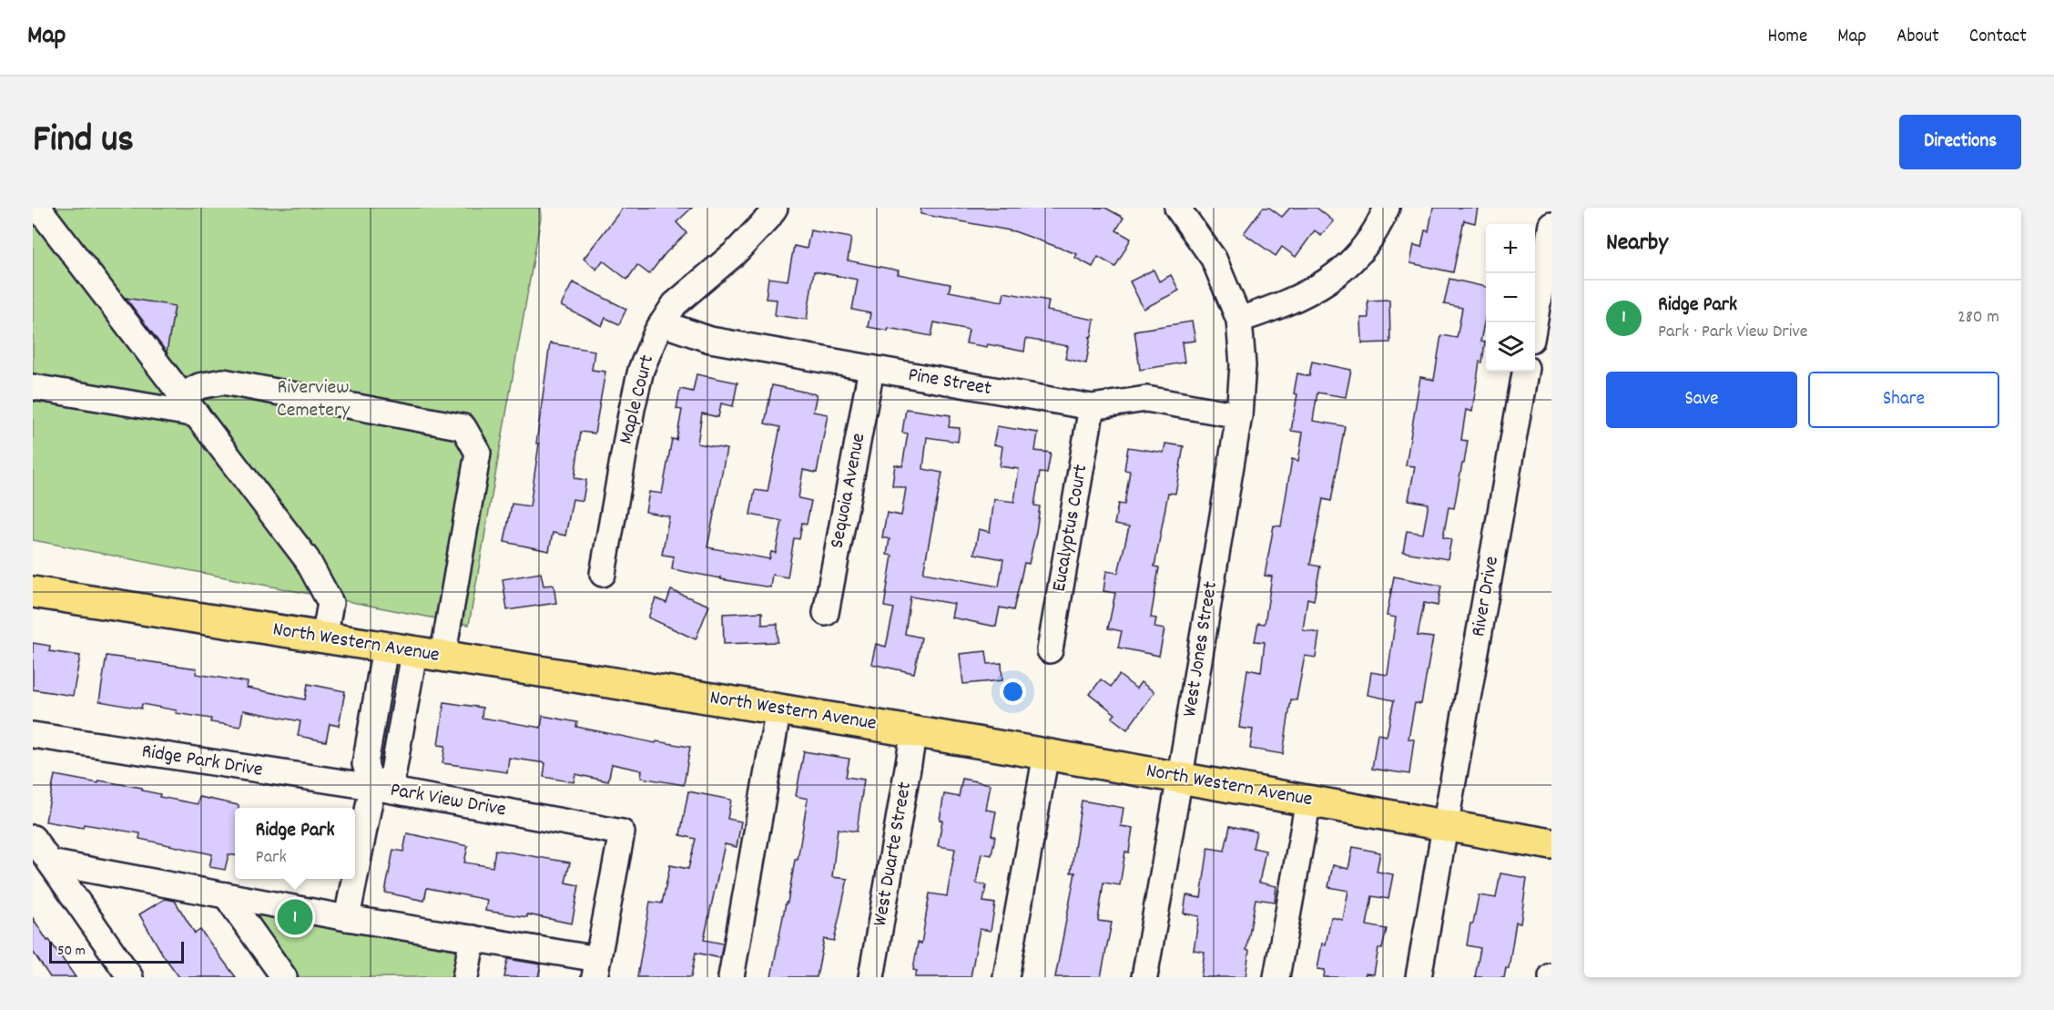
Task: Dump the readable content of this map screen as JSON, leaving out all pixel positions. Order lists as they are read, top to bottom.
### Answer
{
  "streets": {
    "main road": ["North Western Avenue"],
    "street": [
      "Pine Street",
      "Maple Court",
      "Sequoia Avenue",
      "Eucalyptus Court",
      "River Drive",
      "West Jones Street",
      "Ridge Park Drive",
      "Park View Drive",
      "West Duarte Street"
    ]
  },
  "crossings": [
    ["Pine Street", "Maple Court"],
    ["Pine Street", "Sequoia Avenue"],
    ["Pine Street", "Eucalyptus Court"],
    ["Pine Street", "West Jones Street"],
    ["River Drive", "North Western Avenue"],
    ["North Western Avenue", "West Jones Street"],
    ["North Western Avenue", "West Duarte Street"],
    ["Ridge Park Drive", "Park View Drive"]
  ],
  "parks": ["Riverview Cemetery"],
  "scale_bar": "50 m",
  "page": {
    "header": "Map",
    "nav": [
      "Home",
      "Map",
      "About",
      "Contact"
    ],
    "title": "Find us",
    "buttons": [
      "Directions",
      ["Save", "Share"]
    ],
    "heading": "Nearby",
    "map_buttons": ["+", "−"],
    "list": [
      {
        "mark": "1",
        "name": "Ridge Park",
        "note": "Park · Park View Drive",
        "value": "280 m"
      }
    ],
    "popup": ["Ridge Park", "Park"],
    "pins": "1",
    "scale": "50 m"
  }
}
